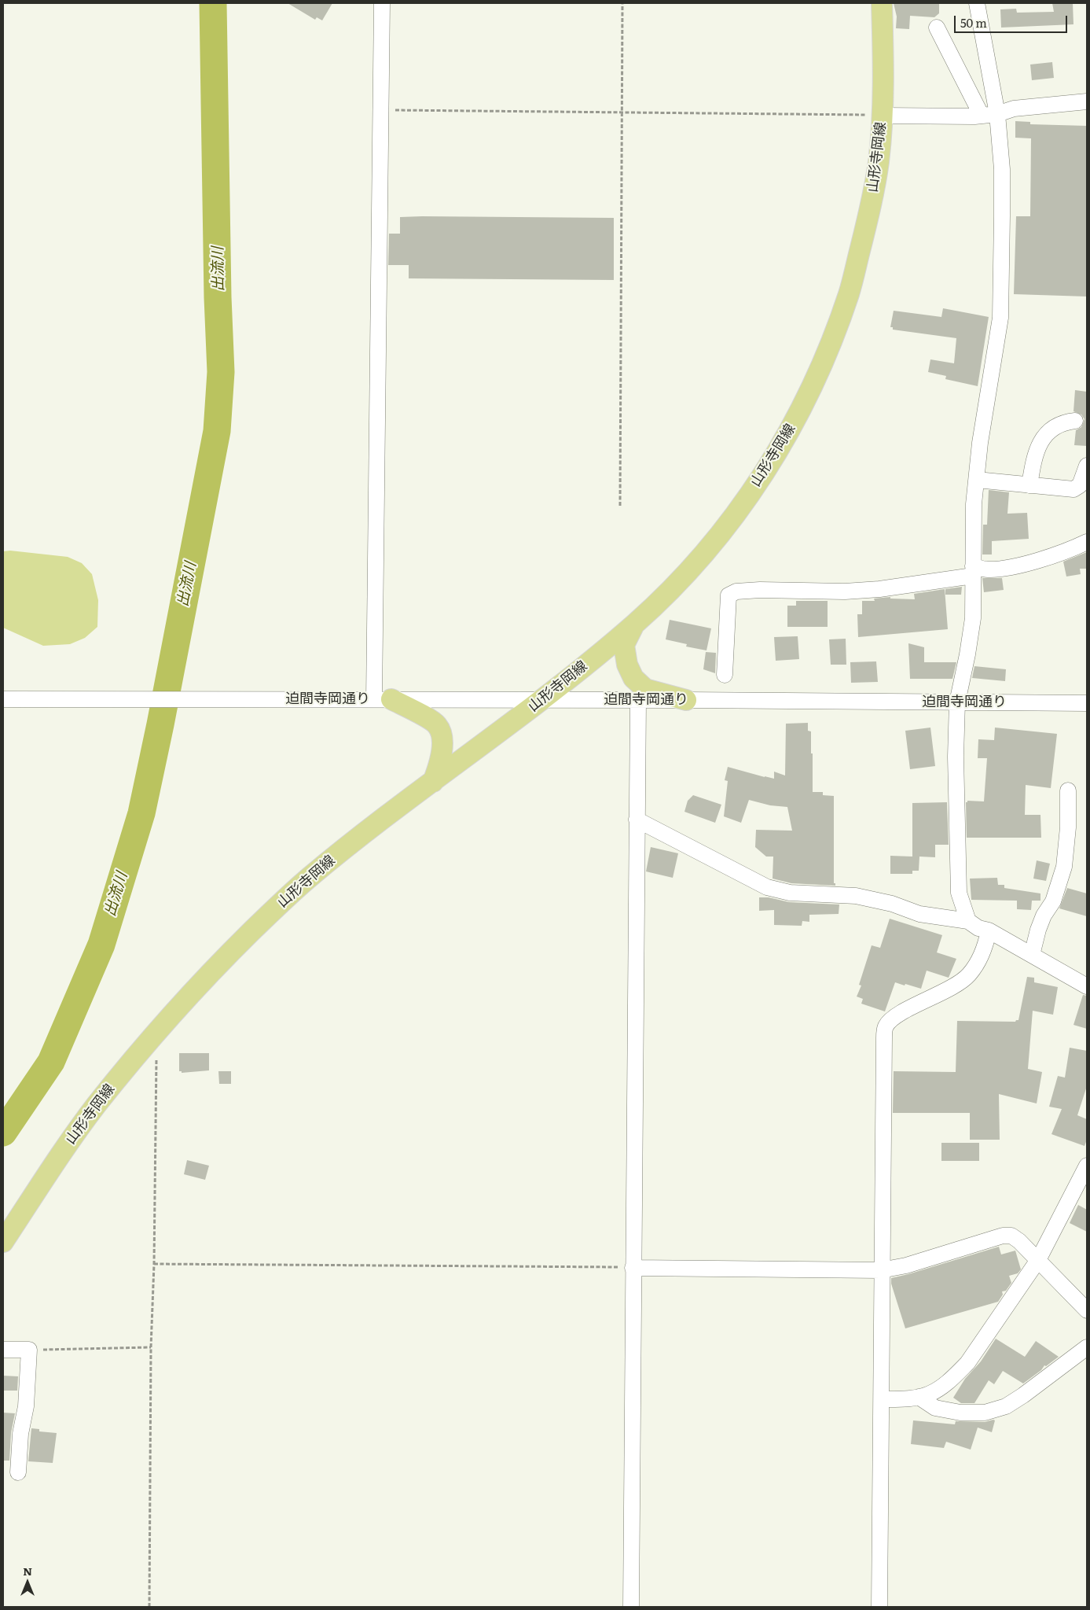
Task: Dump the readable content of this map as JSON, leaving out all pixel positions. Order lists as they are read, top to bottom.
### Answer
{
  "streets": {
    "main road": ["山形寺岡線"],
    "street": ["迫間寺岡通り"]
  },
  "crossings": [
    ["山形寺岡線", "迫間寺岡通り"]
  ],
  "water": ["出流川"],
  "scale_bar": "50 m",
  "north": "top"
}
